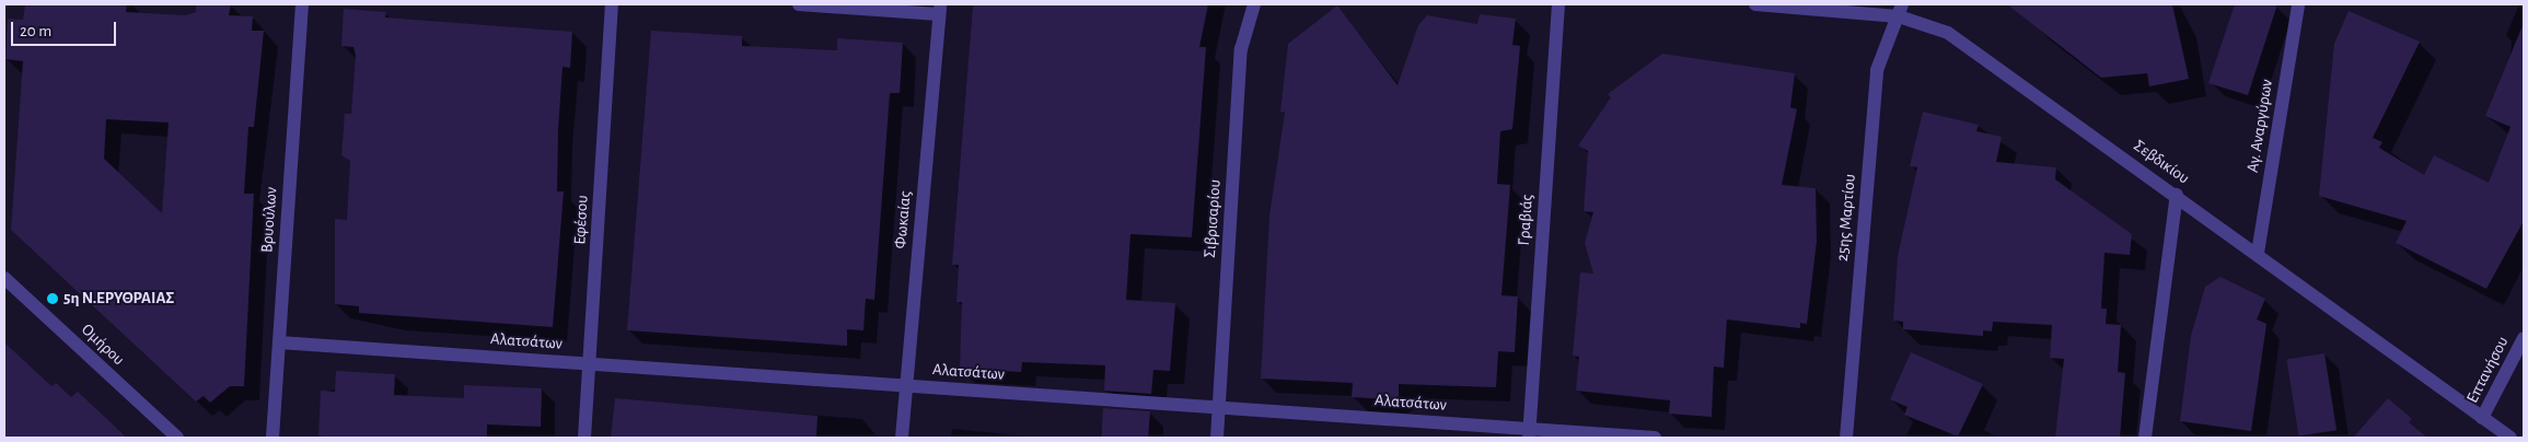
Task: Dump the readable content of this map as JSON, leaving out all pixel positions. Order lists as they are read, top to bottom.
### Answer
{
  "streets": {
    "street": [
      "Αγ. Αναργύρων",
      "Σεβδικίου",
      "25ης Μαρτίου",
      "Σιβρισαρίου",
      "Βρυούλων",
      "Εφέσου",
      "Φωκαίας",
      "Γραβιάς",
      "Αλατσάτων",
      "Ομήρου",
      "Επτανήσου"
    ]
  },
  "crossings": [
    ["Αγ. Αναργύρων", "Σεβδικίου"],
    ["Σεβδικίου", "25ης Μαρτίου"],
    ["Σεβδικίου", "Επτανήσου"],
    ["Σιβρισαρίου", "Αλατσάτων"],
    ["Βρυούλων", "Αλατσάτων"],
    ["Εφέσου", "Αλατσάτων"],
    ["Φωκαίας", "Αλατσάτων"],
    ["Γραβιάς", "Αλατσάτων"]
  ],
  "places": ["5η Ν.ΕΡΥΘΡΑΙΑΣ"],
  "scale_bar": "20 m"
}
